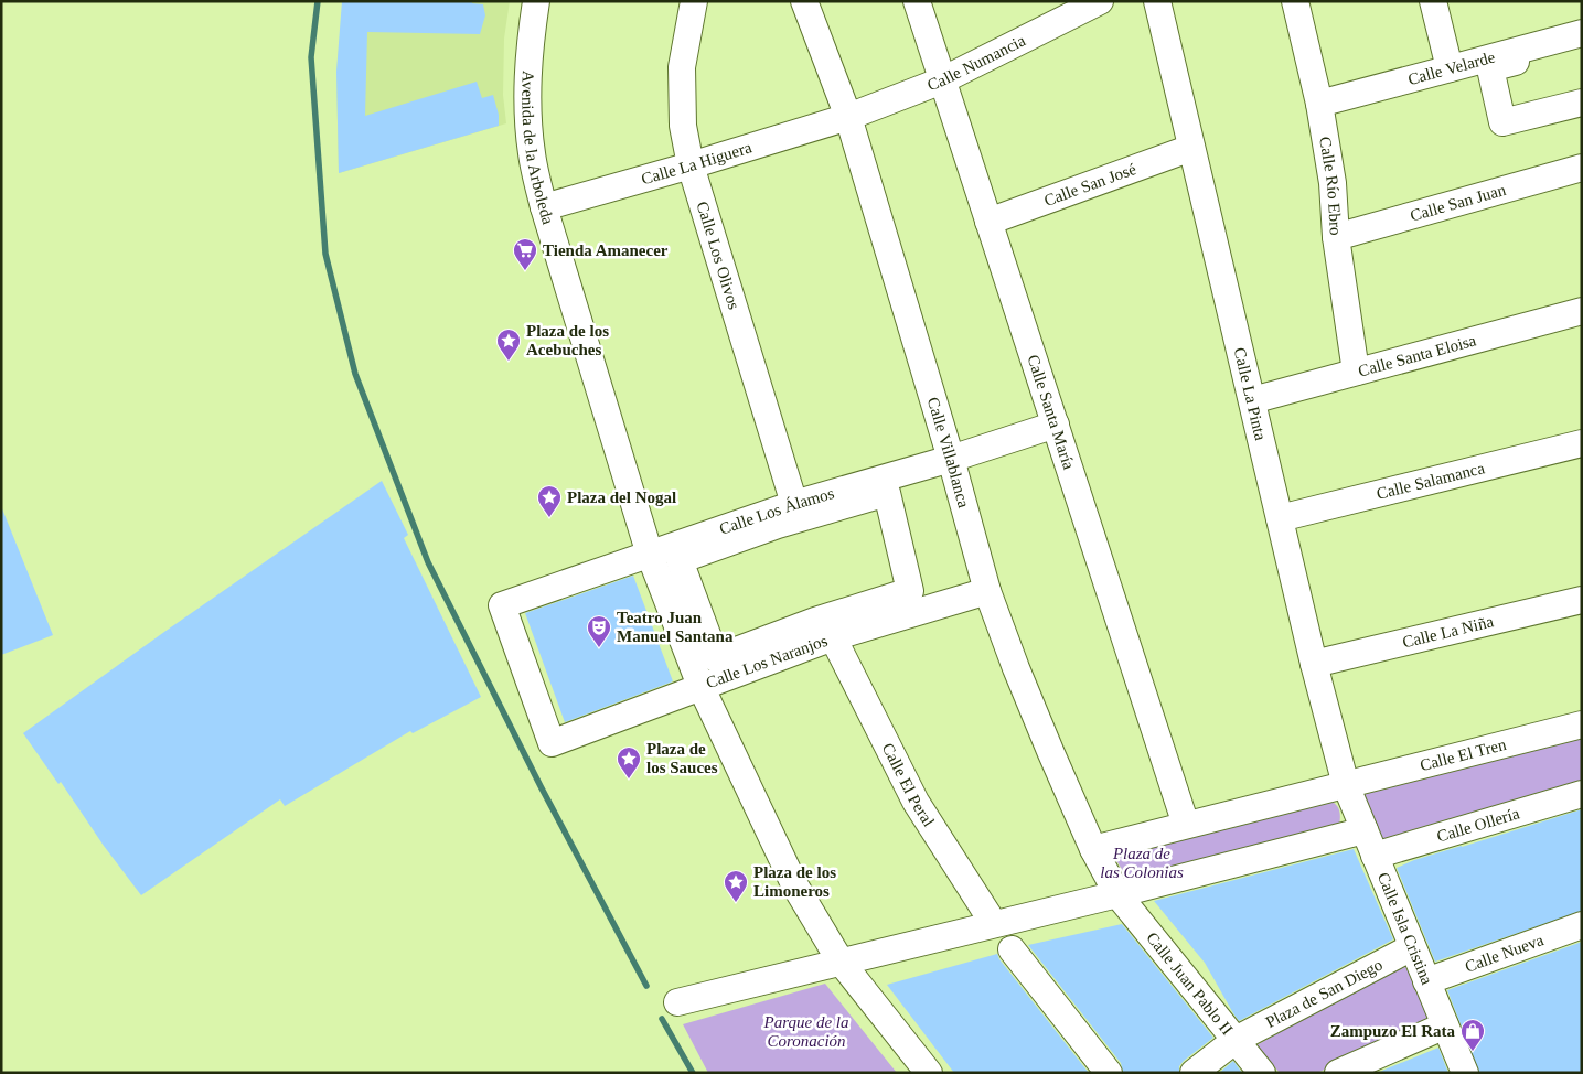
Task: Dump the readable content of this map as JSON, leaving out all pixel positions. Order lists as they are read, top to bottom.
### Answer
{
  "streets": {
    "street": [
      "Calle Numancia",
      "Calle Velarde",
      "Avenida de la Arboleda",
      "Calle La Higuera",
      "Calle San José",
      "Calle Río Ebro",
      "Calle San Juan",
      "Calle Los Olivos",
      "Calle Santa Eloisa",
      "Calle La Pinta",
      "Calle Santa María",
      "Calle Villablanca",
      "Calle Salamanca",
      "Calle Los Álamos",
      "Calle La Niña",
      "Calle Los Naranjos",
      "Calle El Tren",
      "Calle El Peral",
      "Calle Ollería",
      "Calle Isla Cristina",
      "Calle Nueva",
      "Calle Juan Pablo II",
      "Plaza de San Diego"
    ]
  },
  "crossings": [
    ["Calle Numancia", "Calle La Higuera"],
    ["Calle Numancia", "Calle Santa María"],
    ["Calle Numancia", "Calle Villablanca"],
    ["Calle Velarde", "Calle Río Ebro"],
    ["Avenida de la Arboleda", "Calle La Higuera"],
    ["Avenida de la Arboleda", "Calle Los Álamos"],
    ["Avenida de la Arboleda", "Calle Los Naranjos"],
    ["Calle La Higuera", "Calle Los Olivos"],
    ["Calle La Higuera", "Calle Villablanca"],
    ["Calle San José", "Calle La Pinta"],
    ["Calle San José", "Calle Santa María"],
    ["Calle Río Ebro", "Calle San Juan"],
    ["Calle Río Ebro", "Calle Santa Eloisa"],
    ["Calle Los Olivos", "Calle Los Álamos"],
    ["Calle Santa Eloisa", "Calle La Pinta"],
    ["Calle La Pinta", "Calle Salamanca"],
    ["Calle La Pinta", "Calle La Niña"],
    ["Calle La Pinta", "Calle El Tren"],
    ["Calle La Pinta", "Calle Isla Cristina"],
    ["Calle Santa María", "Calle Los Álamos"],
    ["Calle Villablanca", "Calle Los Álamos"],
    ["Calle Villablanca", "Calle Los Naranjos"],
    ["Calle Villablanca", "Calle Juan Pablo II"],
    ["Calle Los Álamos", "Calle Los Naranjos"],
    ["Calle Los Naranjos", "Calle El Peral"],
    ["Calle El Tren", "Calle Isla Cristina"],
    ["Calle Ollería", "Calle Isla Cristina"],
    ["Calle Isla Cristina", "Calle Nueva"],
    ["Calle Isla Cristina", "Plaza de San Diego"],
    ["Calle Juan Pablo II", "Plaza de San Diego"]
  ],
  "parks": ["Plaza de las Colonias", "Parque de la Coronación"],
  "places": {
    "supermarket": ["Tienda Amanecer"],
    "place": [
      "Plaza de los Acebuches",
      "Plaza del Nogal",
      "Plaza de los Sauces",
      "Plaza de los Limoneros"
    ],
    "theatre": ["Teatro Juan Manuel Santana"],
    "shop": ["Zampuzo El Rata"]
  }
}
